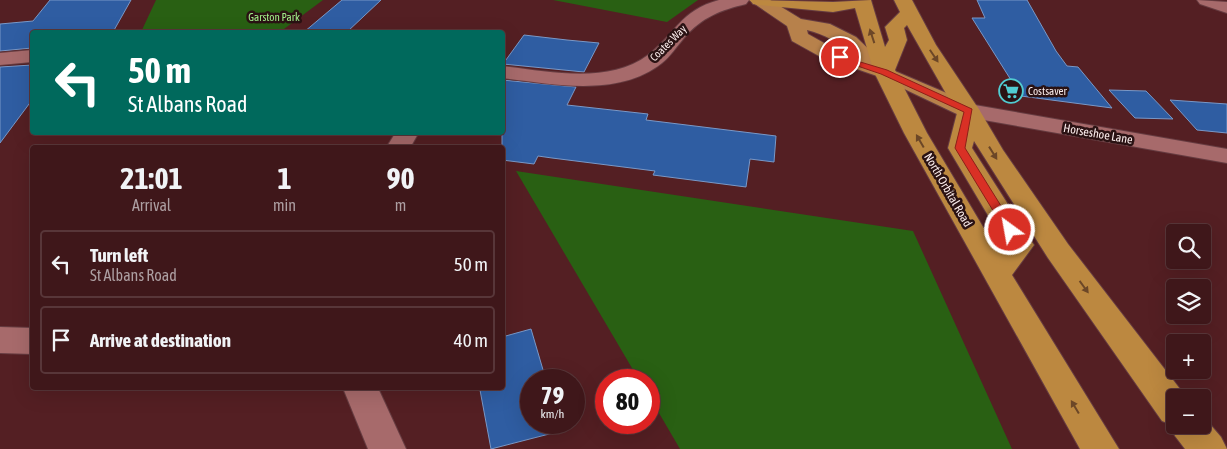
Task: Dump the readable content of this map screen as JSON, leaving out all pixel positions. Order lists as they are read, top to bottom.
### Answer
{
  "streets": {
    "highway": ["North Orbital Road"],
    "street": ["Coates Way", "Horseshoe Lane"]
  },
  "parks": ["Garston Park"],
  "places": {
    "supermarket": ["Costsaver"]
  },
  "page": {
    "turn": ["50 m", "St Albans Road"],
    "eta": [
      "21:01",
      "Arrival",
      "1",
      "min",
      "90",
      "m"
    ],
    "map_buttons": ["+", "−"],
    "list": [
      {
        "name": "Turn left",
        "note": "St Albans Road",
        "value": "50 m"
      },
      {
        "name": "Arrive at destination",
        "value": "40 m"
      }
    ],
    "speed": "79 km/h",
    "limit": "80"
  }
}
